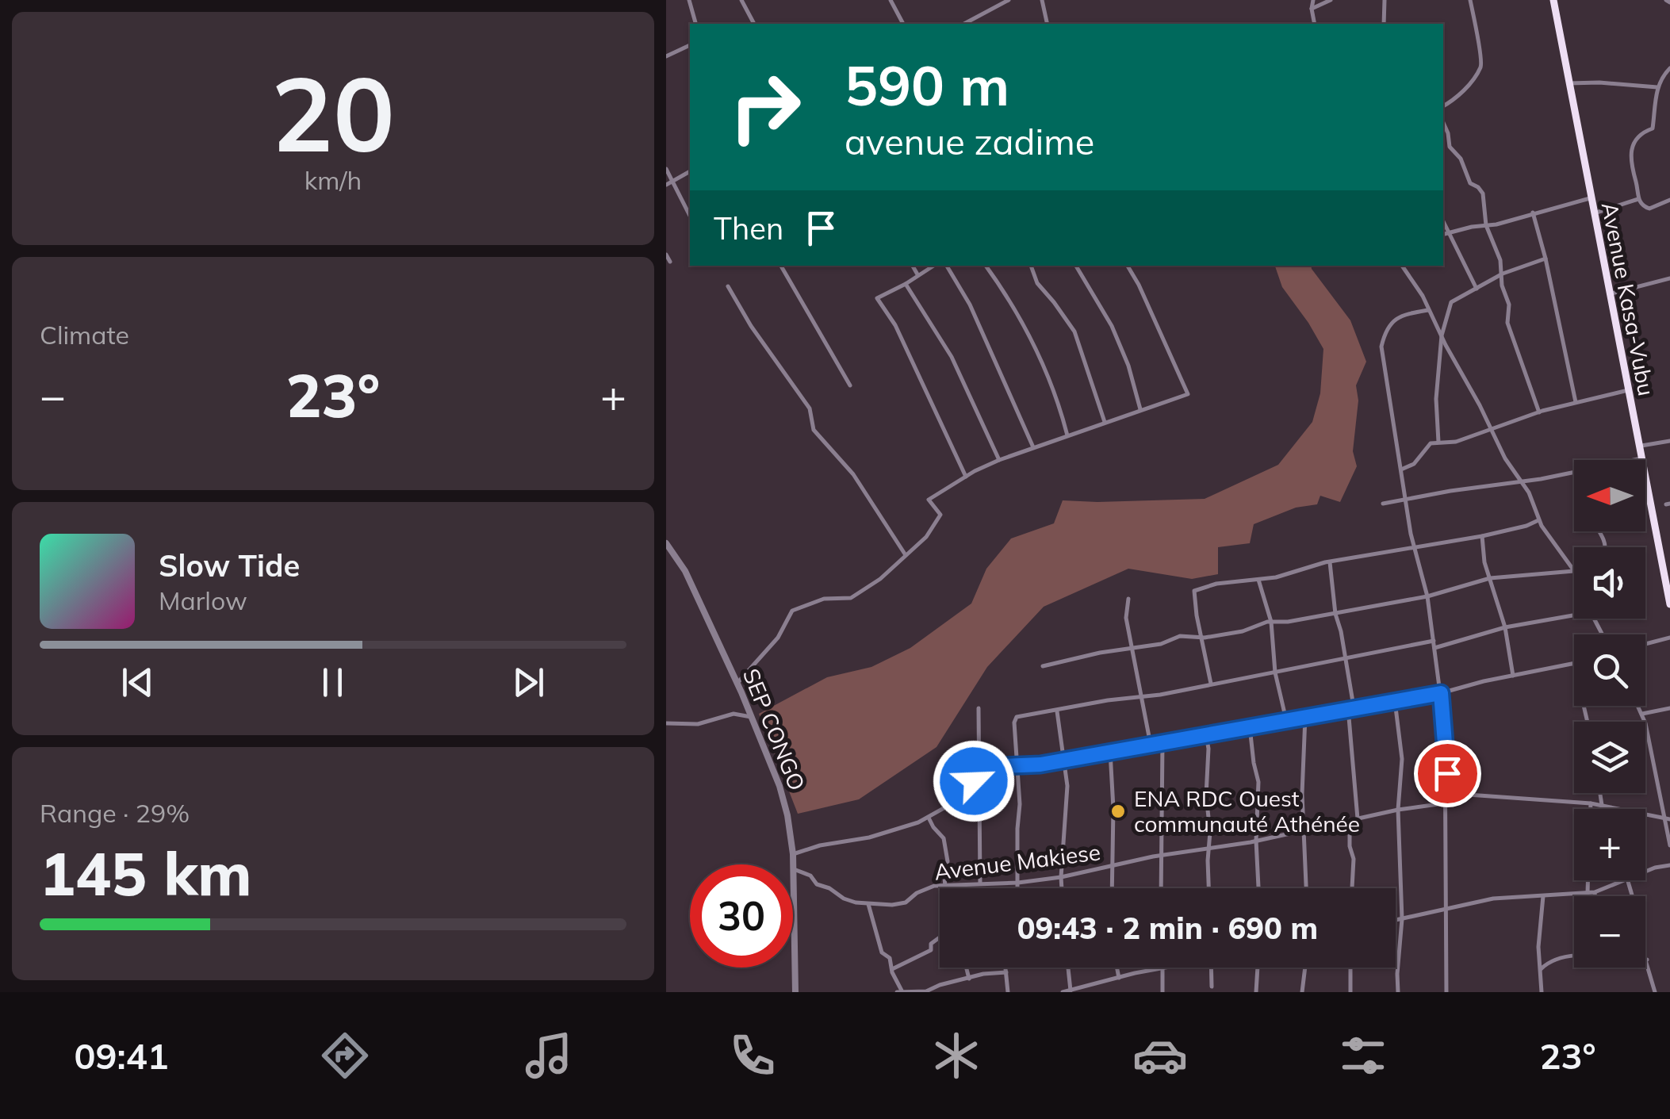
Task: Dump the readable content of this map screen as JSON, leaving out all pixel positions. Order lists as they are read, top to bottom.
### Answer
{
  "streets": {
    "highway": ["Avenue Kasa-Vubu"],
    "street": ["SEP CONGO", "Avenue Makiese"]
  },
  "crossings": [
    ["SEP CONGO", "Avenue Makiese"]
  ],
  "places": ["ENA RDC Ouest communauté Athénée"],
  "north": "left",
  "page": {
    "tile": [
      ["20", "km/h"],
      "Climate",
      ["Range · 29%", "145 km"]
    ],
    "turn": ["590 m", "avenue zadime"],
    "then": "Then",
    "heat": ["−", "23°", "+"],
    "map_buttons": ["+", "−"],
    "song": ["Slow Tide", "Marlow"],
    "limit": "30",
    "trip": "09:43 · 2 min · 690 m",
    "tabs": ["09:41", "23°"]
  }
}
